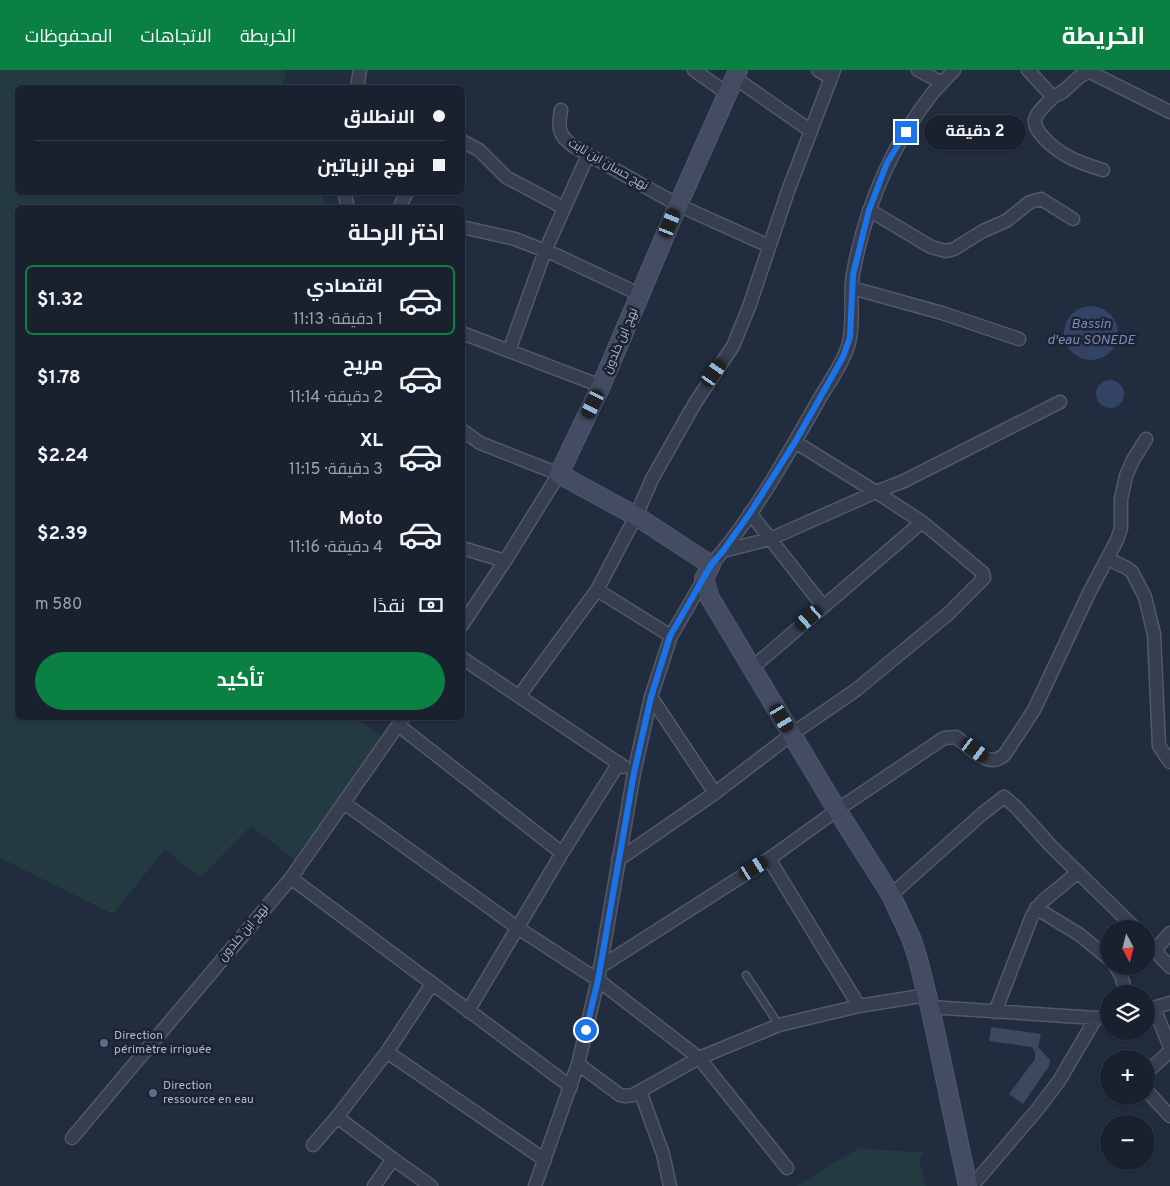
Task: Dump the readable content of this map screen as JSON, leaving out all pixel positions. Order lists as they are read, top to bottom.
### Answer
{
  "streets": {
    "street": ["نهج حسان ابن ثابت", "نهج ابن خلدون"]
  },
  "crossings": [
    ["نهج حسان ابن ثابت", "نهج ابن خلدون"]
  ],
  "water": ["Bassin d'eau SONEDE"],
  "places": ["Direction périmètre irriguée", "Direction ressource en eau"],
  "north": "bottom",
  "page": {
    "header": "الخريطة",
    "nav": ["الخريطة", "الاتجاهات", "المحفوظات"],
    "banner": ["الانطلاق", "نهج الزياتين"],
    "bubble": "2 دقيقة",
    "heading": "اختر الرحلة",
    "list": [
      {
        "name": "اقتصادي",
        "note": "1 دقيقة · 11:13",
        "value": "$1.32"
      },
      {
        "name": "مريح",
        "note": "2 دقيقة · 11:14",
        "value": "$1.78"
      },
      {
        "name": "XL",
        "note": "3 دقيقة · 11:15",
        "value": "$2.24"
      },
      {
        "name": "Moto",
        "note": "4 دقيقة · 11:16",
        "value": "$2.39"
      }
    ],
    "pay": ["نقدًا", "580 m"],
    "buttons": "تأكيد",
    "map_buttons": ["+", "−"]
  }
}
